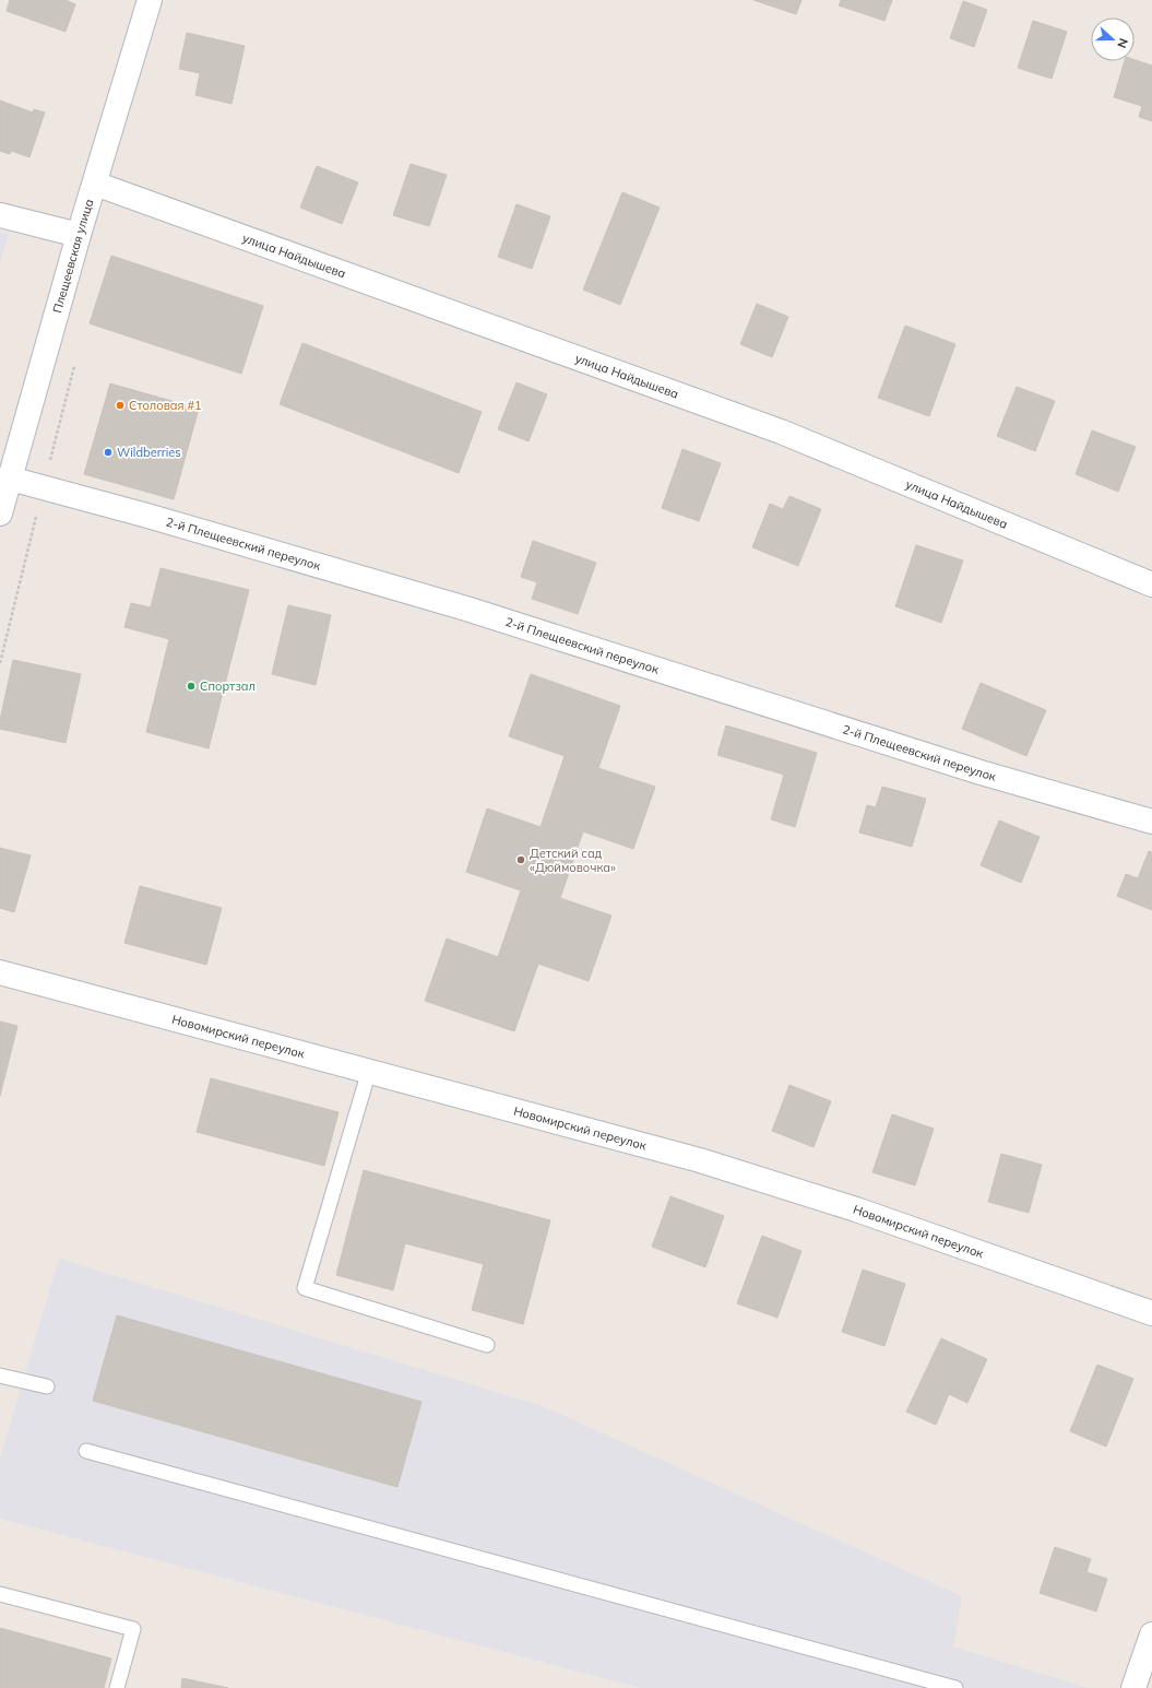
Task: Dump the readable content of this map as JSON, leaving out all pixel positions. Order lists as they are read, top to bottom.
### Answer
{
  "streets": {
    "street": [
      "улица Найдышева",
      "Плещеевская улица",
      "2-й Плещеевский переулок",
      "Новомирский переулок"
    ]
  },
  "crossings": [
    ["улица Найдышева", "Плещеевская улица"],
    ["Плещеевская улица", "2-й Плещеевский переулок"]
  ],
  "places": [
    "Столовая #1",
    "Wildberries",
    "Спортзал",
    "Детский сад «Дюймовочка»"
  ],
  "north": "right"
}
